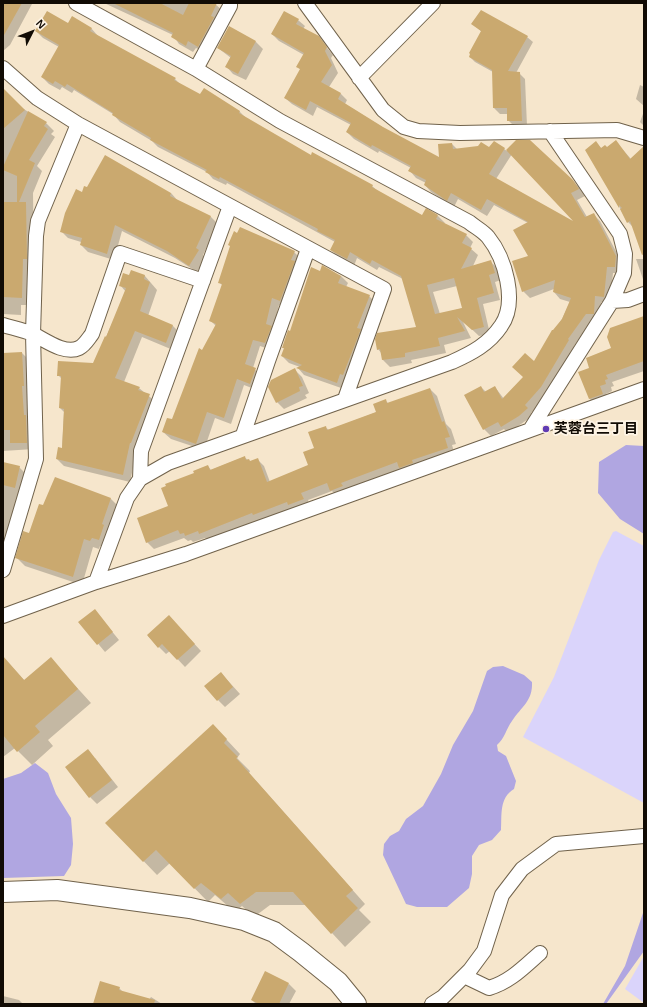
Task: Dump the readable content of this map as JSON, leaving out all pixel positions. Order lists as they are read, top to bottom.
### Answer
{
  "places": ["芙蓉台三丁目"],
  "north": "top right"
}
